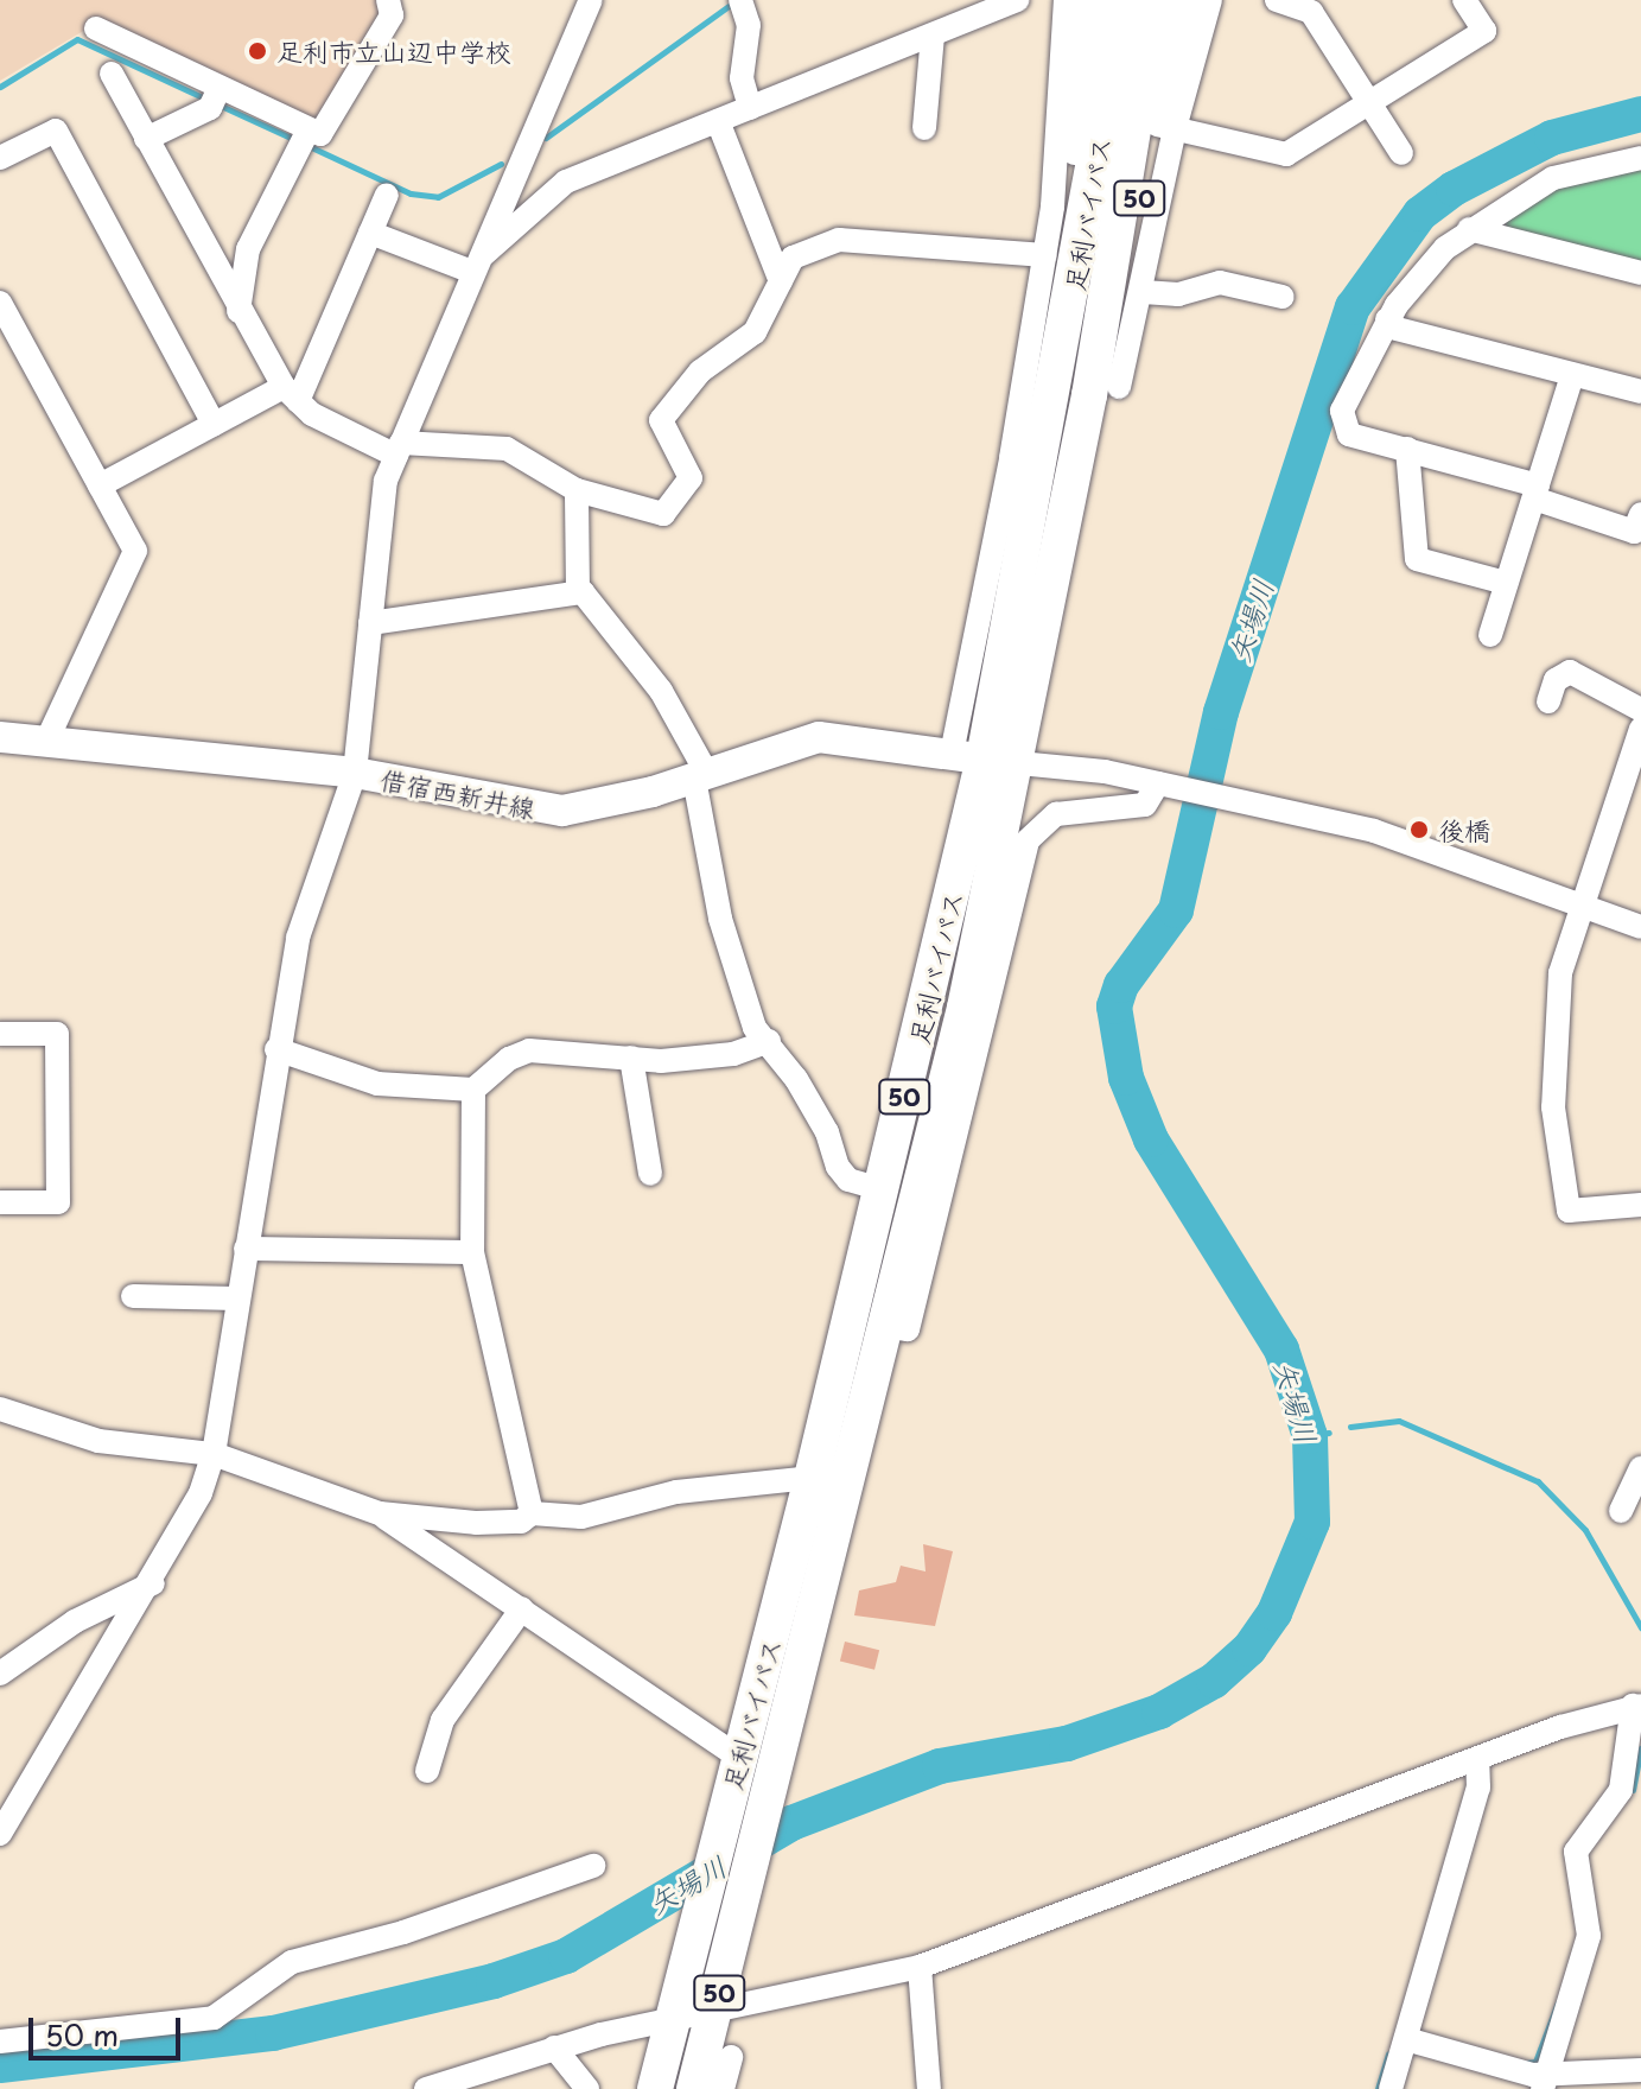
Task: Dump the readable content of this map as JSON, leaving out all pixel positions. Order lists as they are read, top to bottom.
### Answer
{
  "streets": {
    "highway": ["50", "足利バイパス"],
    "main road": ["借宿西新井線"]
  },
  "crossings": [
    ["50", "足利バイパス"],
    ["足利バイパス", "借宿西新井線"]
  ],
  "water": ["矢場川"],
  "places": ["足利市立山辺中学校", "後橋"],
  "scale_bar": "50 m"
}
